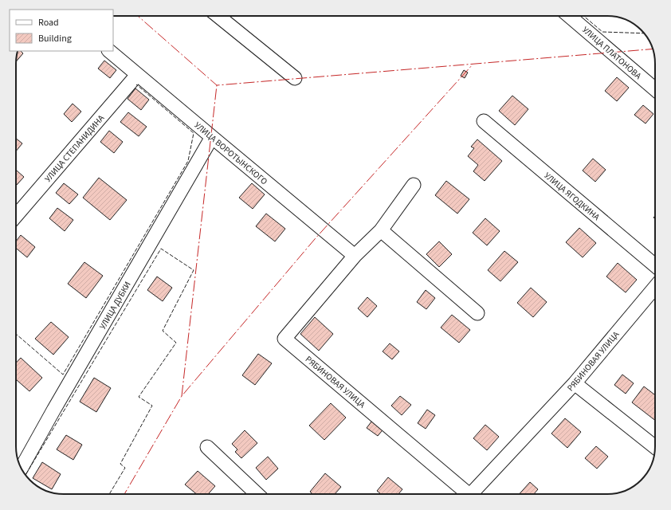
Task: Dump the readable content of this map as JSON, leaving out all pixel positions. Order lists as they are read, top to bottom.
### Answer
{
  "streets": {
    "street": [
      "УЛИЦА ПЛАТОНОВА",
      "УЛИЦА СТЕПАНИДИНА",
      "УЛИЦА ВОРОТЫНСКОГО",
      "УЛИЦА ЯГОДКИНА",
      "УЛИЦА ДУБКИ",
      "РЯБИНОВАЯ УЛИЦА"
    ]
  },
  "crossings": [
    ["УЛИЦА СТЕПАНИДИНА", "УЛИЦА ВОРОТЫНСКОГО"],
    ["УЛИЦА ВОРОТЫНСКОГО", "УЛИЦА ДУБКИ"],
    ["УЛИЦА ВОРОТЫНСКОГО", "РЯБИНОВАЯ УЛИЦА"]
  ],
  "legend": ["Road", "Building"]
}
